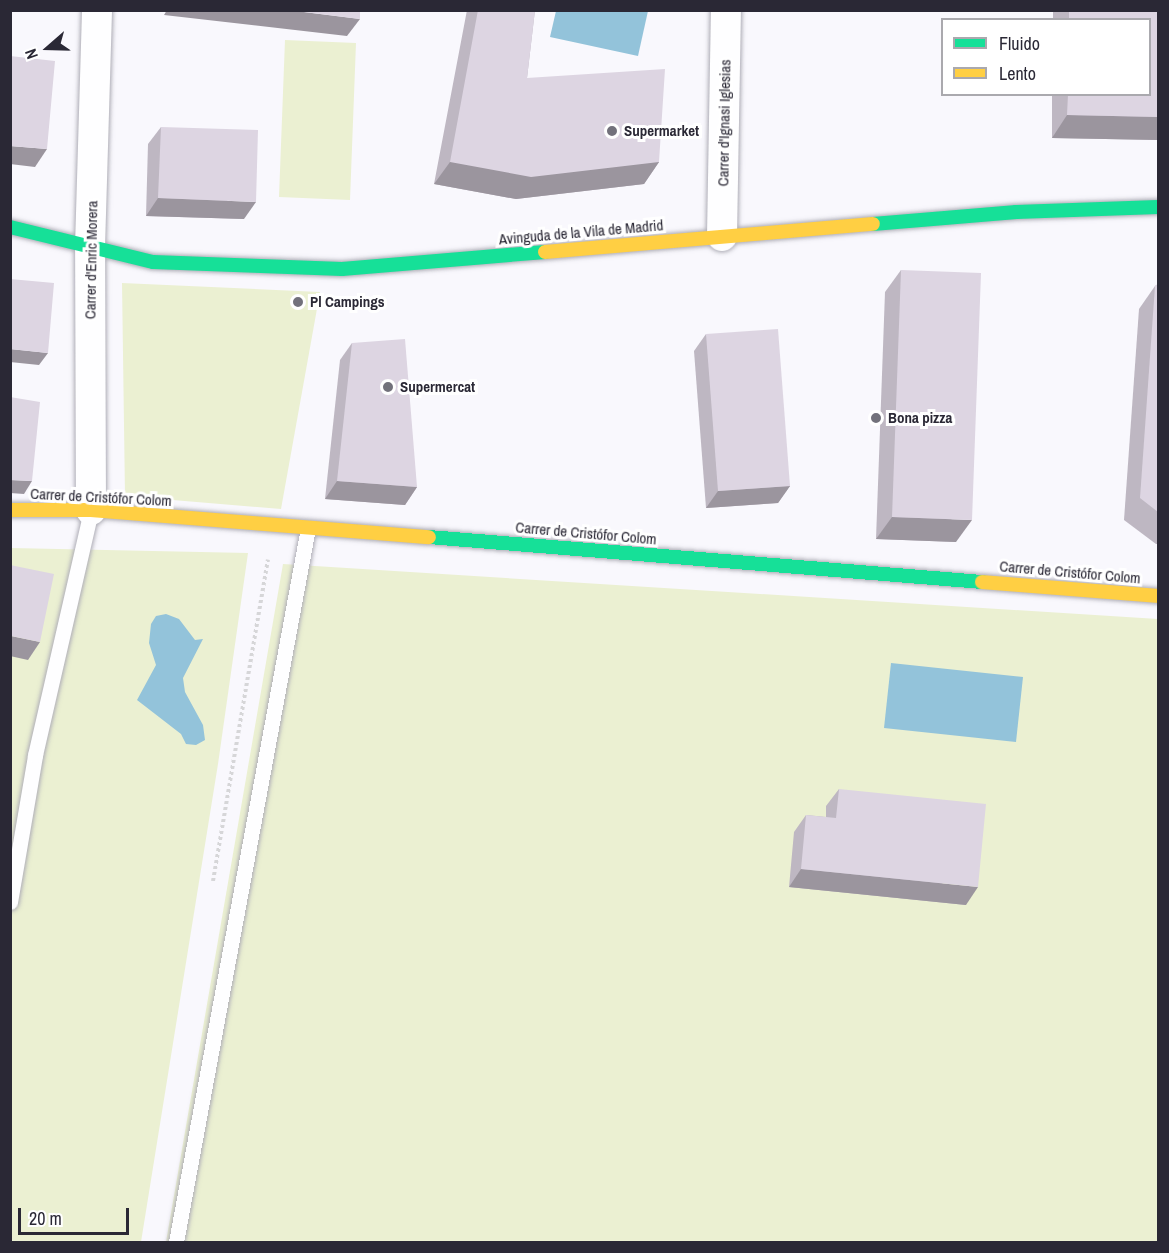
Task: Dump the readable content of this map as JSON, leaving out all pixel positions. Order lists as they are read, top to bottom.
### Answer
{
  "streets": {
    "street": [
      "Carrer d'Ignasi Iglesias",
      "Avinguda de la Vila de Madrid",
      "Carrer d'Enric Morera",
      "Carrer de Cristófor Colom"
    ]
  },
  "crossings": [
    ["Carrer d'Ignasi Iglesias", "Avinguda de la Vila de Madrid"],
    ["Avinguda de la Vila de Madrid", "Carrer d'Enric Morera"],
    ["Carrer d'Enric Morera", "Carrer de Cristófor Colom"]
  ],
  "places": [
    "Supermarket",
    "Pl Campings",
    "Supermercat",
    "Bona pizza"
  ],
  "legend": ["Fluido", "Lento"],
  "scale_bar": "20 m",
  "north": "left"
}
